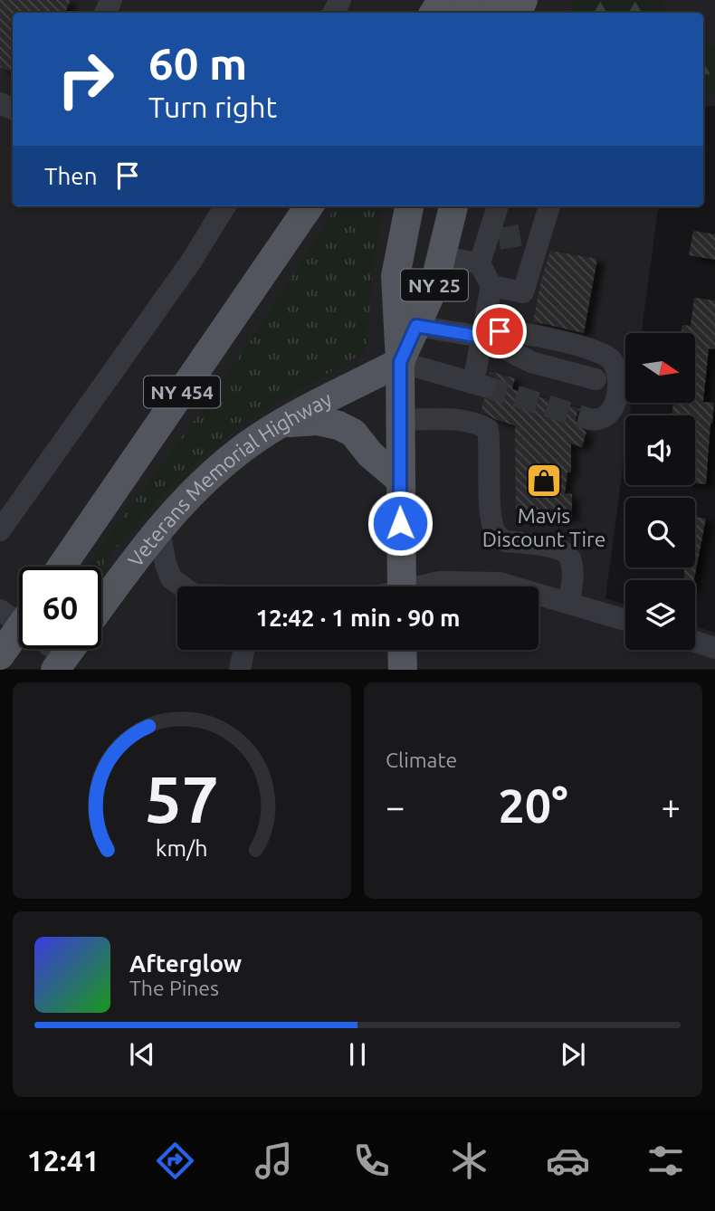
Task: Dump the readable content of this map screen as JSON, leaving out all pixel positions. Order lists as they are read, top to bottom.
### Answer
{
  "streets": {
    "main road": ["NY 25", "NY 454", "Veterans Memorial Highway"]
  },
  "crossings": [
    ["NY 25", "Veterans Memorial Highway"]
  ],
  "places": {
    "shop": ["Mavis Discount Tire"]
  },
  "north": "right",
  "page": {
    "turn": ["60 m", "Turn right"],
    "then": "Then",
    "limit": "60",
    "trip": "12:42 · 1 min · 90 m",
    "tile": "Climate",
    "heat": ["−", "20°", "+"],
    "song": ["Afterglow", "The Pines"],
    "tabs": "12:41",
    "gauge": ["57", "km/h"]
  }
}
